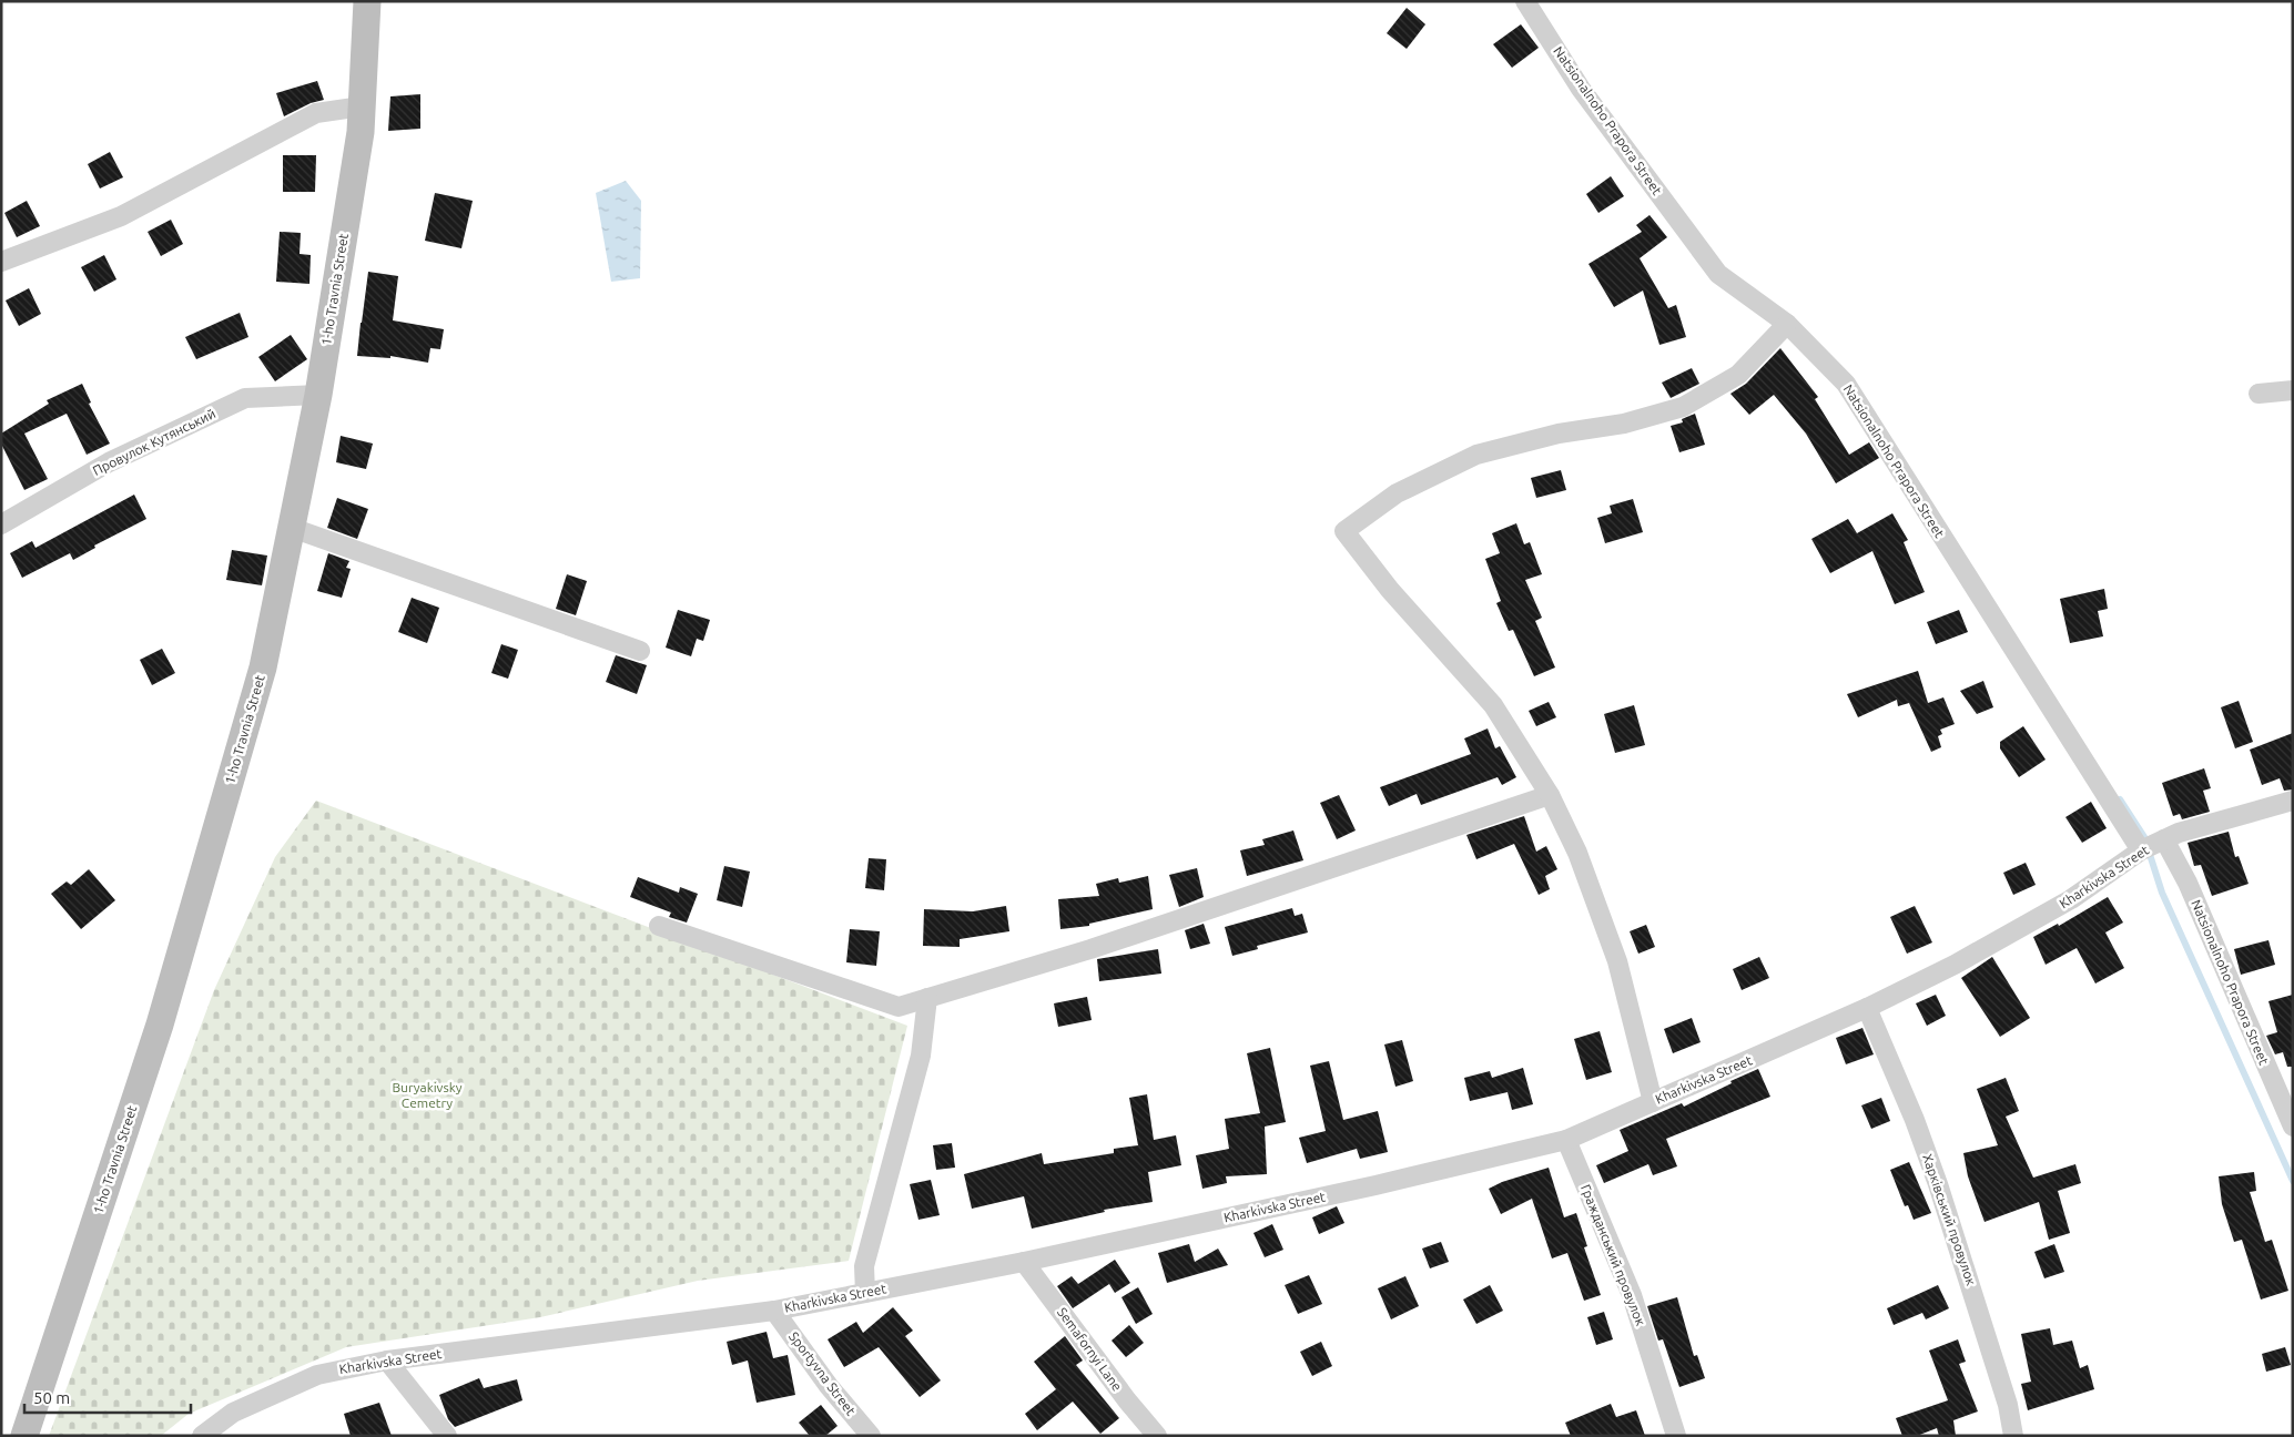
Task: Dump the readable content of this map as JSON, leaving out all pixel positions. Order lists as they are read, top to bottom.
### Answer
{
  "streets": {
    "street": [
      "Natsionalnoho Prapora Street",
      "1-ho Travnia Street",
      "Провулок Кутянський",
      "Kharkivska Street",
      "Харківський провулок",
      "Гражданський провулок",
      "Semafornyi Lane",
      "Sportyvna Street"
    ]
  },
  "crossings": [
    ["Natsionalnoho Prapora Street", "Kharkivska Street"],
    ["1-ho Travnia Street", "Провулок Кутянський"],
    ["Kharkivska Street", "Харківський провулок"],
    ["Kharkivska Street", "Гражданський провулок"],
    ["Kharkivska Street", "Semafornyi Lane"],
    ["Kharkivska Street", "Sportyvna Street"]
  ],
  "parks": ["Buryakivsky Cemetry"],
  "scale_bar": "50 m"
}
